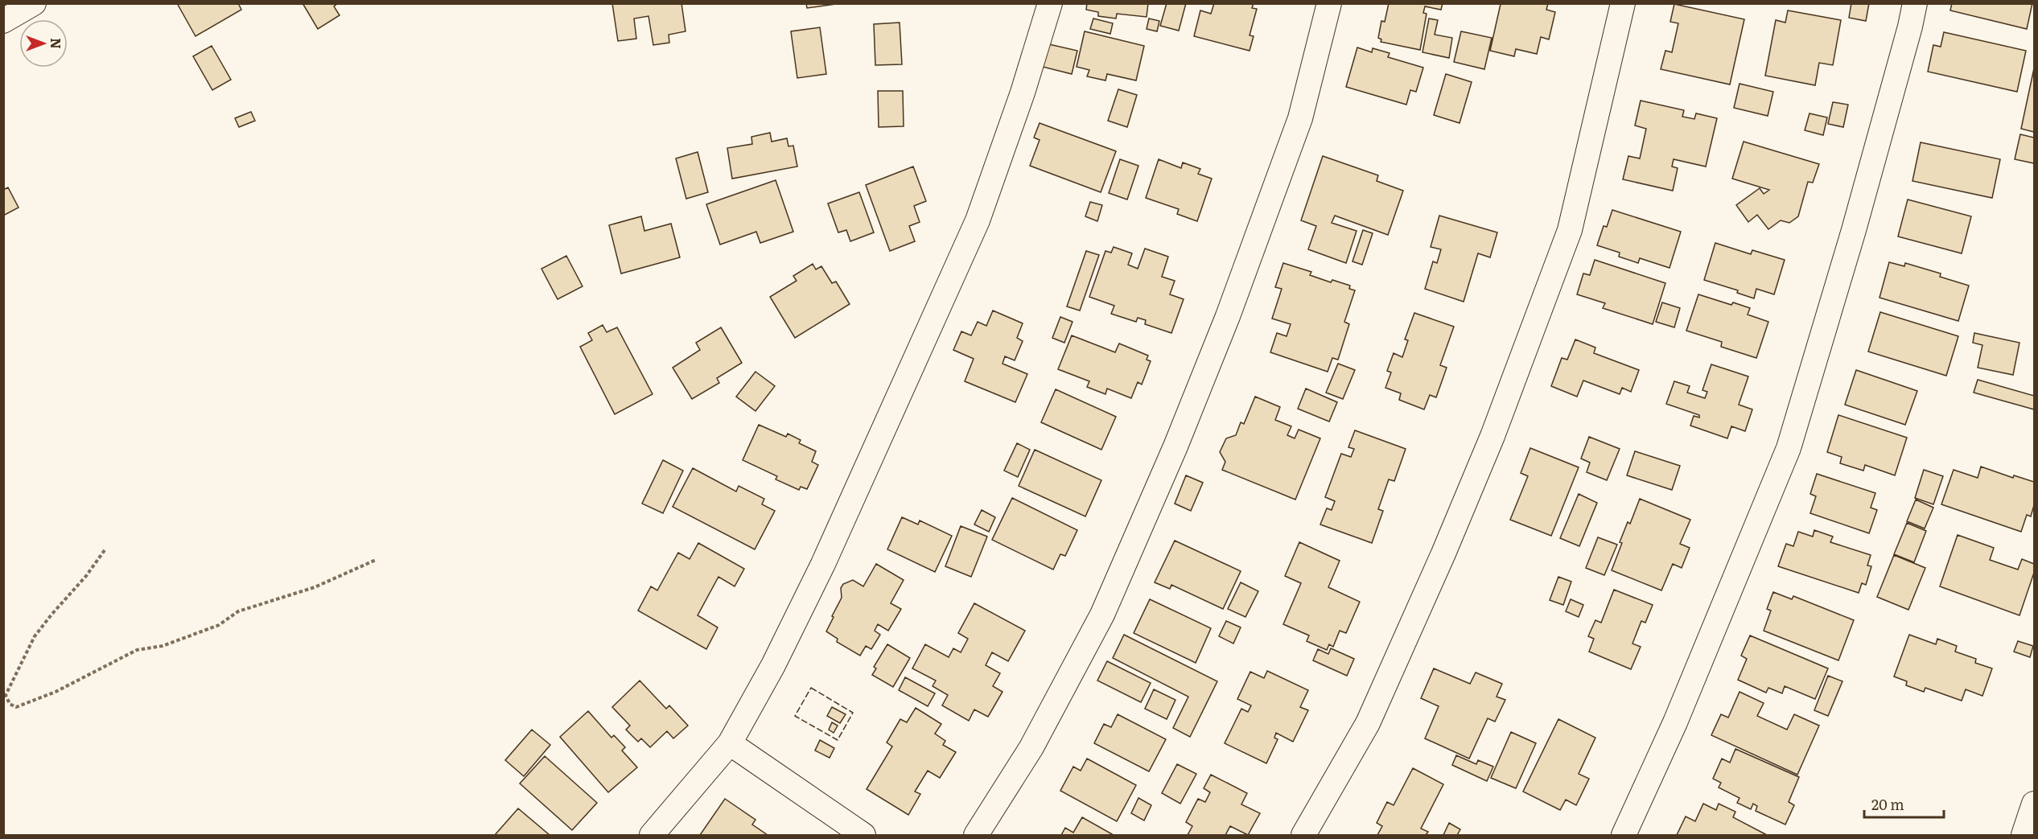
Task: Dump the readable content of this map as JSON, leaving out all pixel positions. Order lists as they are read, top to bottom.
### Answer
{
  "scale_bar": "20 m",
  "north": "right"
}
